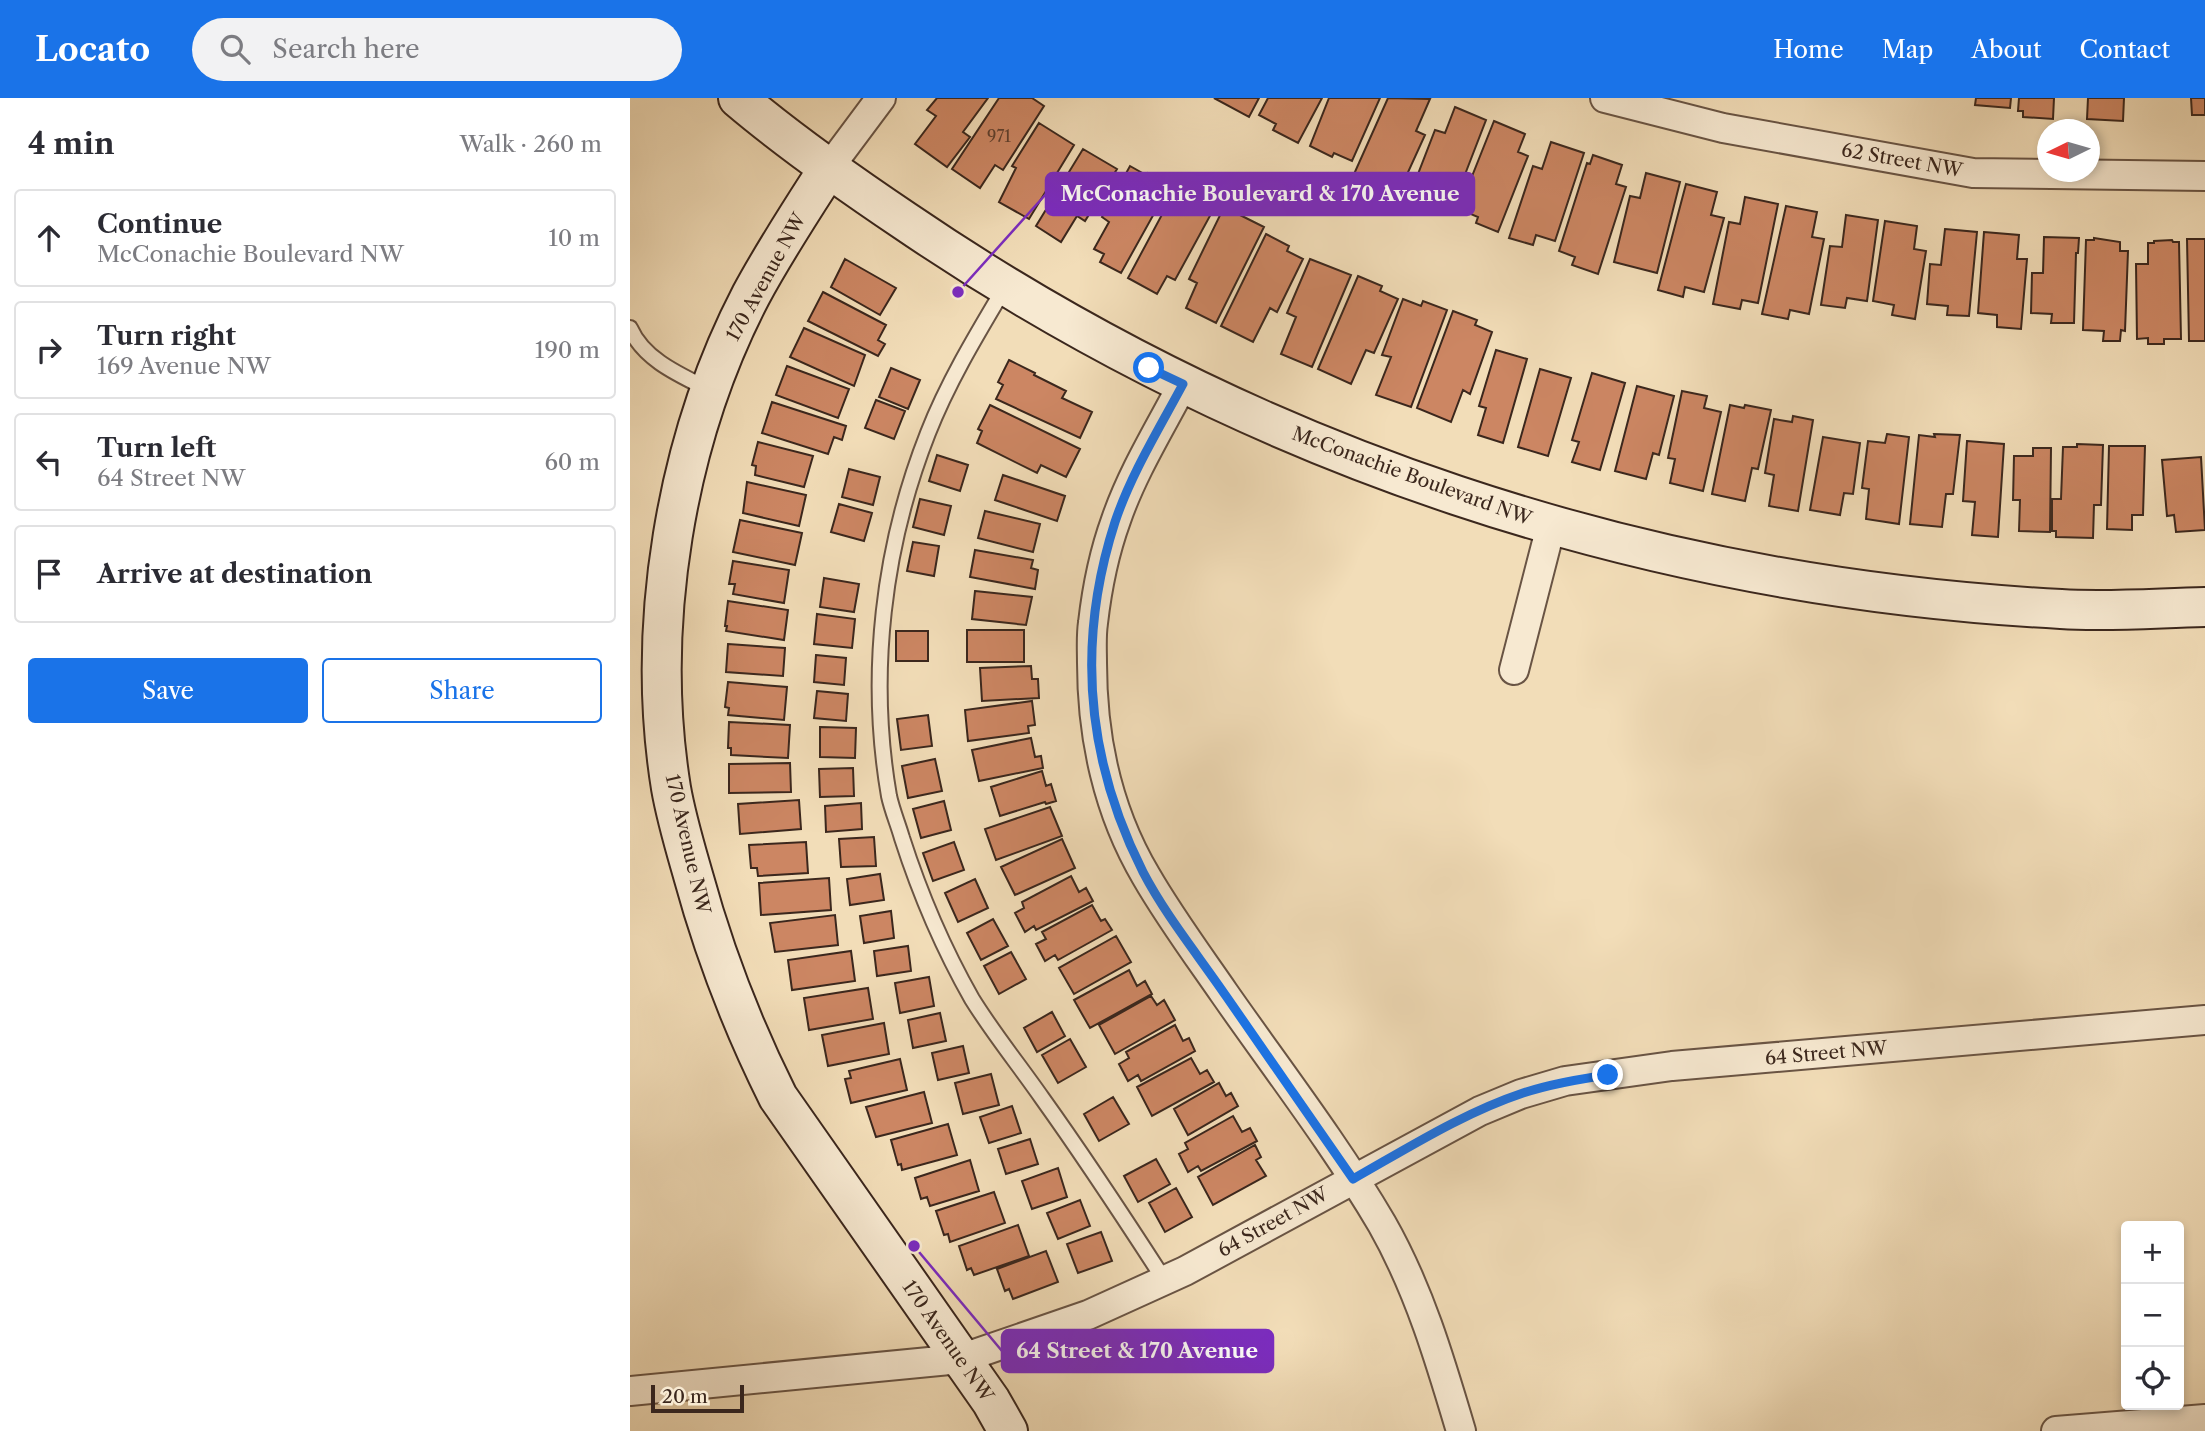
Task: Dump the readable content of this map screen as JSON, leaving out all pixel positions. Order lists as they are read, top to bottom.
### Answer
{
  "streets": {
    "street": [
      "62 Street NW",
      "170 Avenue NW",
      "McConachie Boulevard NW",
      "64 Street NW"
    ]
  },
  "crossings": [
    ["170 Avenue NW", "McConachie Boulevard NW"],
    ["170 Avenue NW", "64 Street NW"]
  ],
  "places": ["McConachie Boulevard & 170 Avenue", "64 Street & 170 Avenue"],
  "house_numbers": ["971"],
  "scale_bar": "20 m",
  "north": "left",
  "page": {
    "header": "Locato",
    "search": "Search here",
    "nav": [
      "Home",
      "Map",
      "About",
      "Contact"
    ],
    "heading": ["4 min", "Walk · 260 m"],
    "list": [
      ["Continue", "McConachie Boulevard NW", "10 m"],
      ["Turn right", "169 Avenue NW", "190 m"],
      ["Turn left", "64 Street NW", "60 m"],
      "Arrive at destination"
    ],
    "buttons": ["Save", "Share"],
    "map_buttons": ["+", "−"],
    "scale": "20 m"
  }
}
